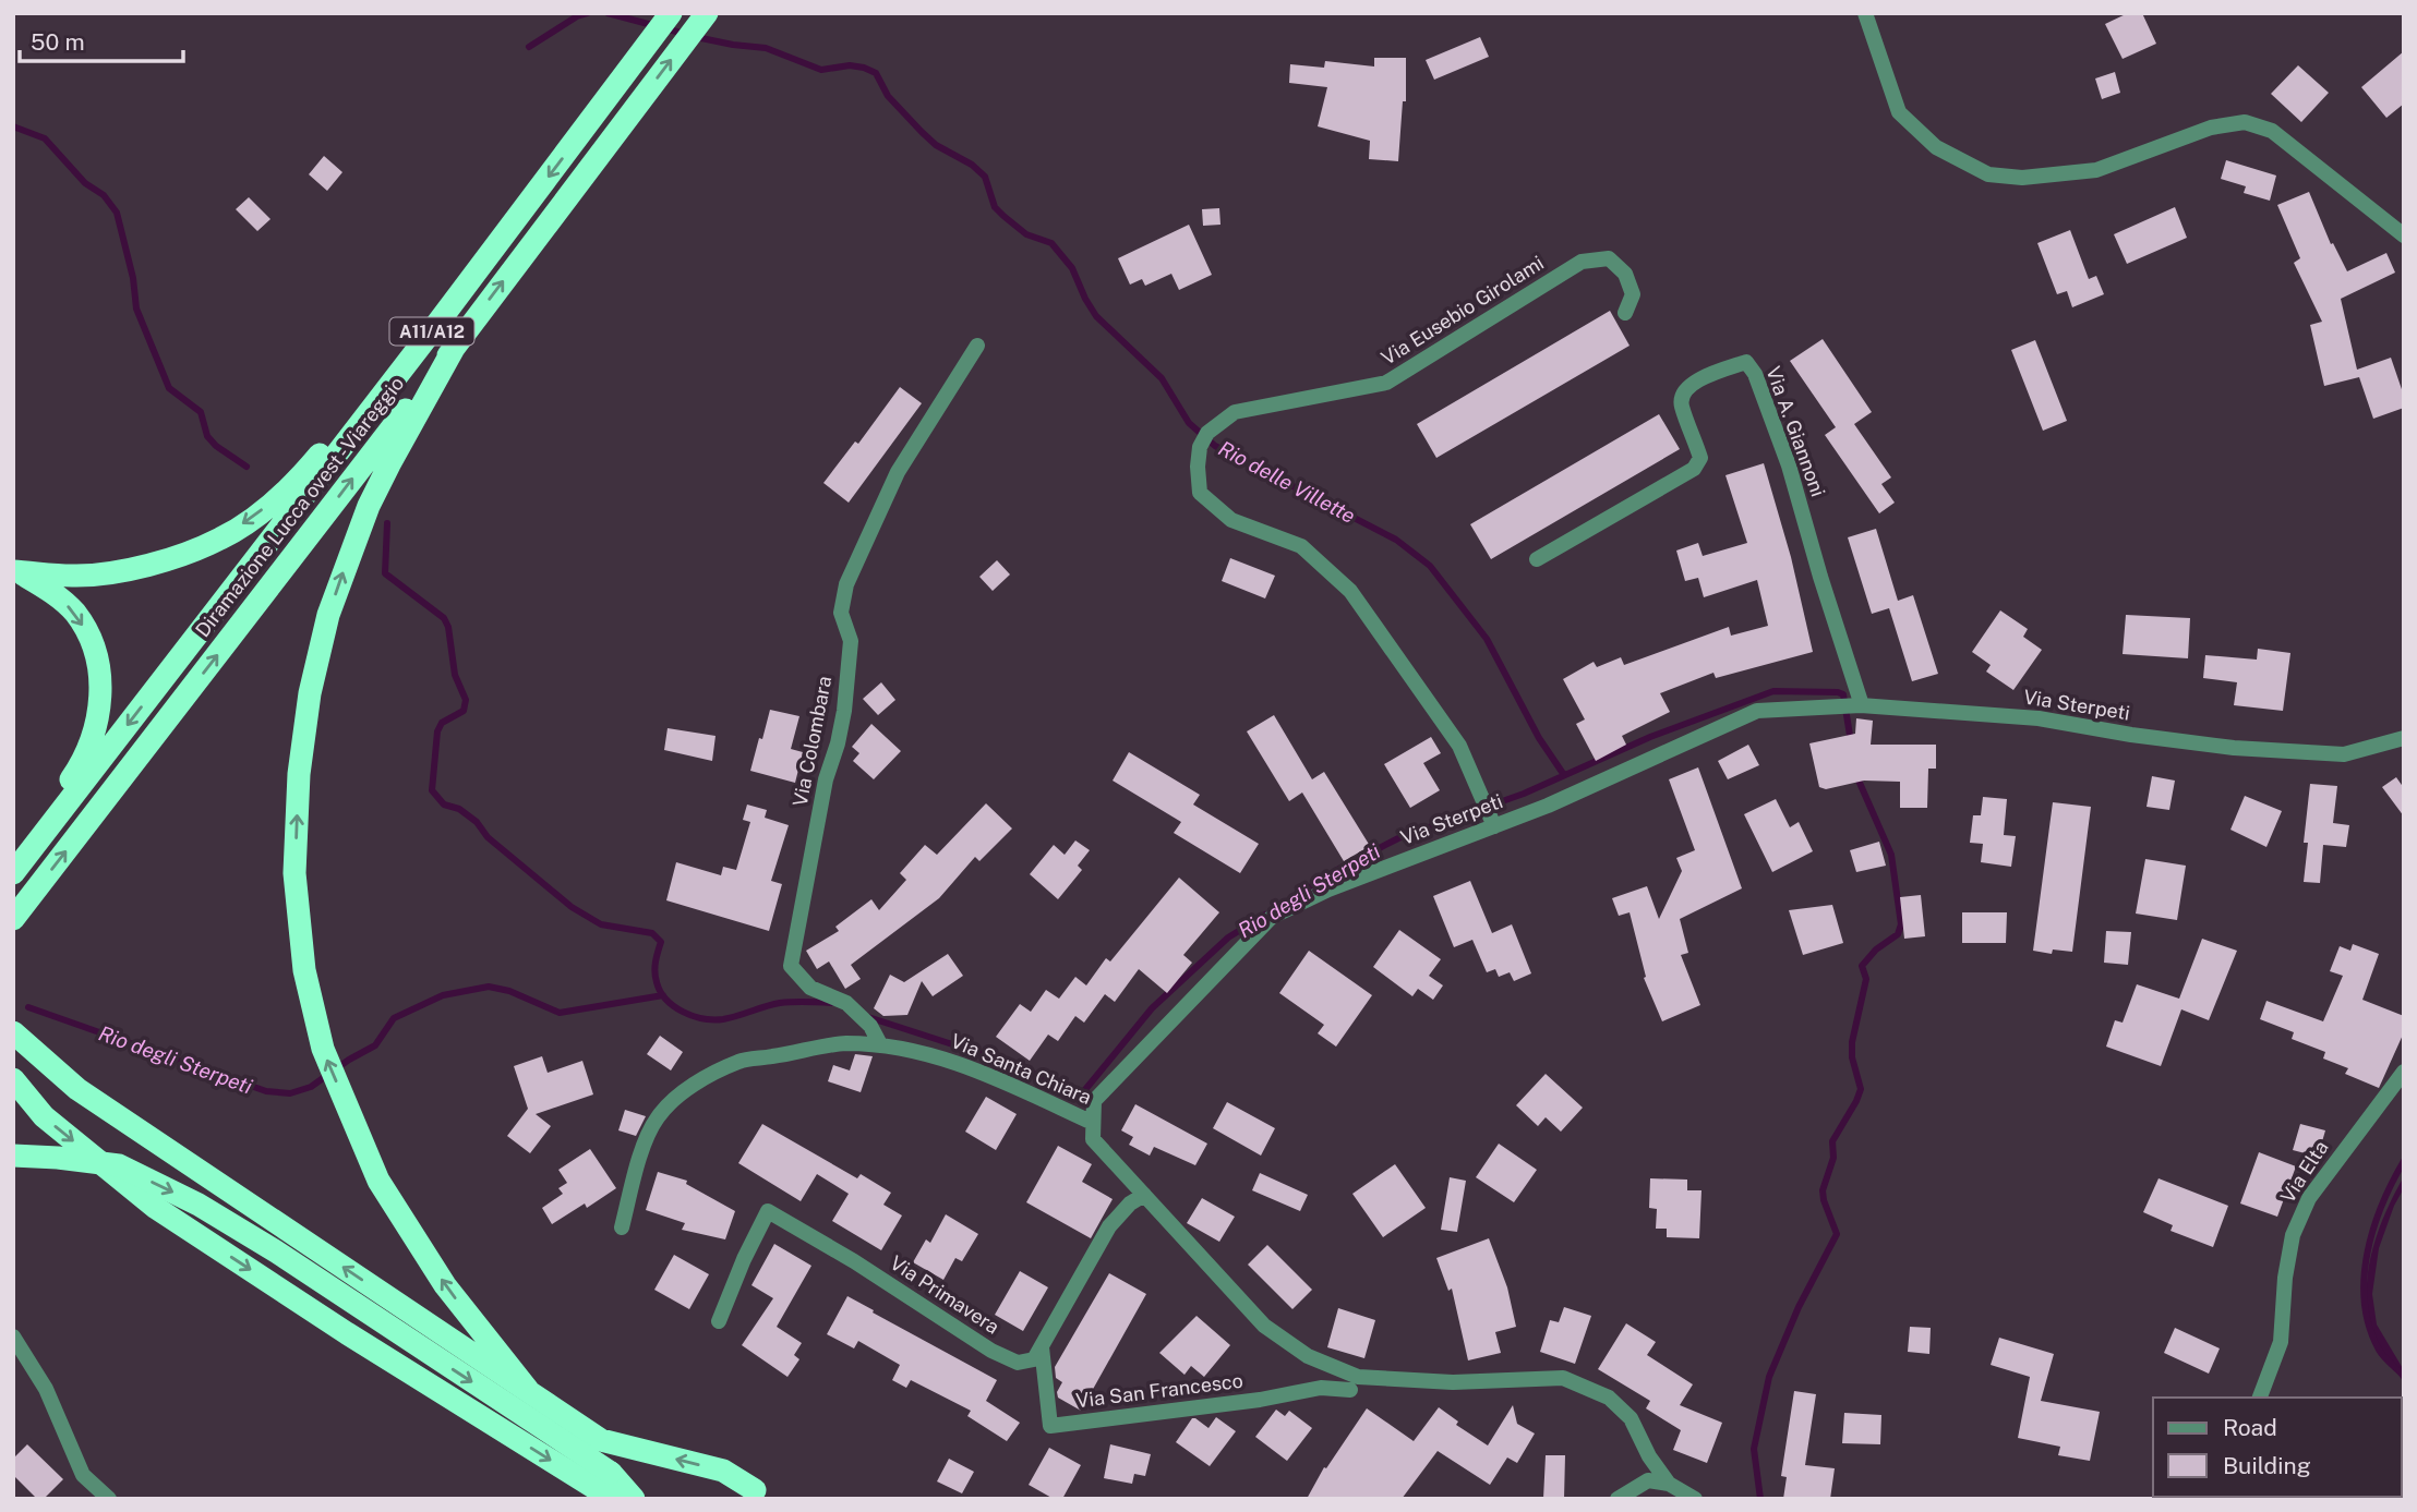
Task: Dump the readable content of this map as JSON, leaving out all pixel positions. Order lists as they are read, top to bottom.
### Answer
{
  "streets": {
    "highway": ["A11/A12", "Diramazione Lucca ovest - Viareggio"],
    "street": [
      "Via Eusebio Girolami",
      "Via A. Giannoni",
      "Via Sterpeti",
      "Via Colombara",
      "Via Santa Chiara",
      "Via Elta",
      "Via Primavera",
      "Via San Francesco"
    ]
  },
  "crossings": [
    ["Via Eusebio Girolami", "Via Sterpeti"],
    ["Via A. Giannoni", "Via Sterpeti"],
    ["Via Sterpeti", "Via Santa Chiara"],
    ["Via Colombara", "Via Santa Chiara"],
    ["Via Primavera", "Via San Francesco"]
  ],
  "water": ["Rio delle Villette", "Rio degli Sterpeti"],
  "legend": ["Road", "Building"],
  "scale_bar": "50 m"
}
